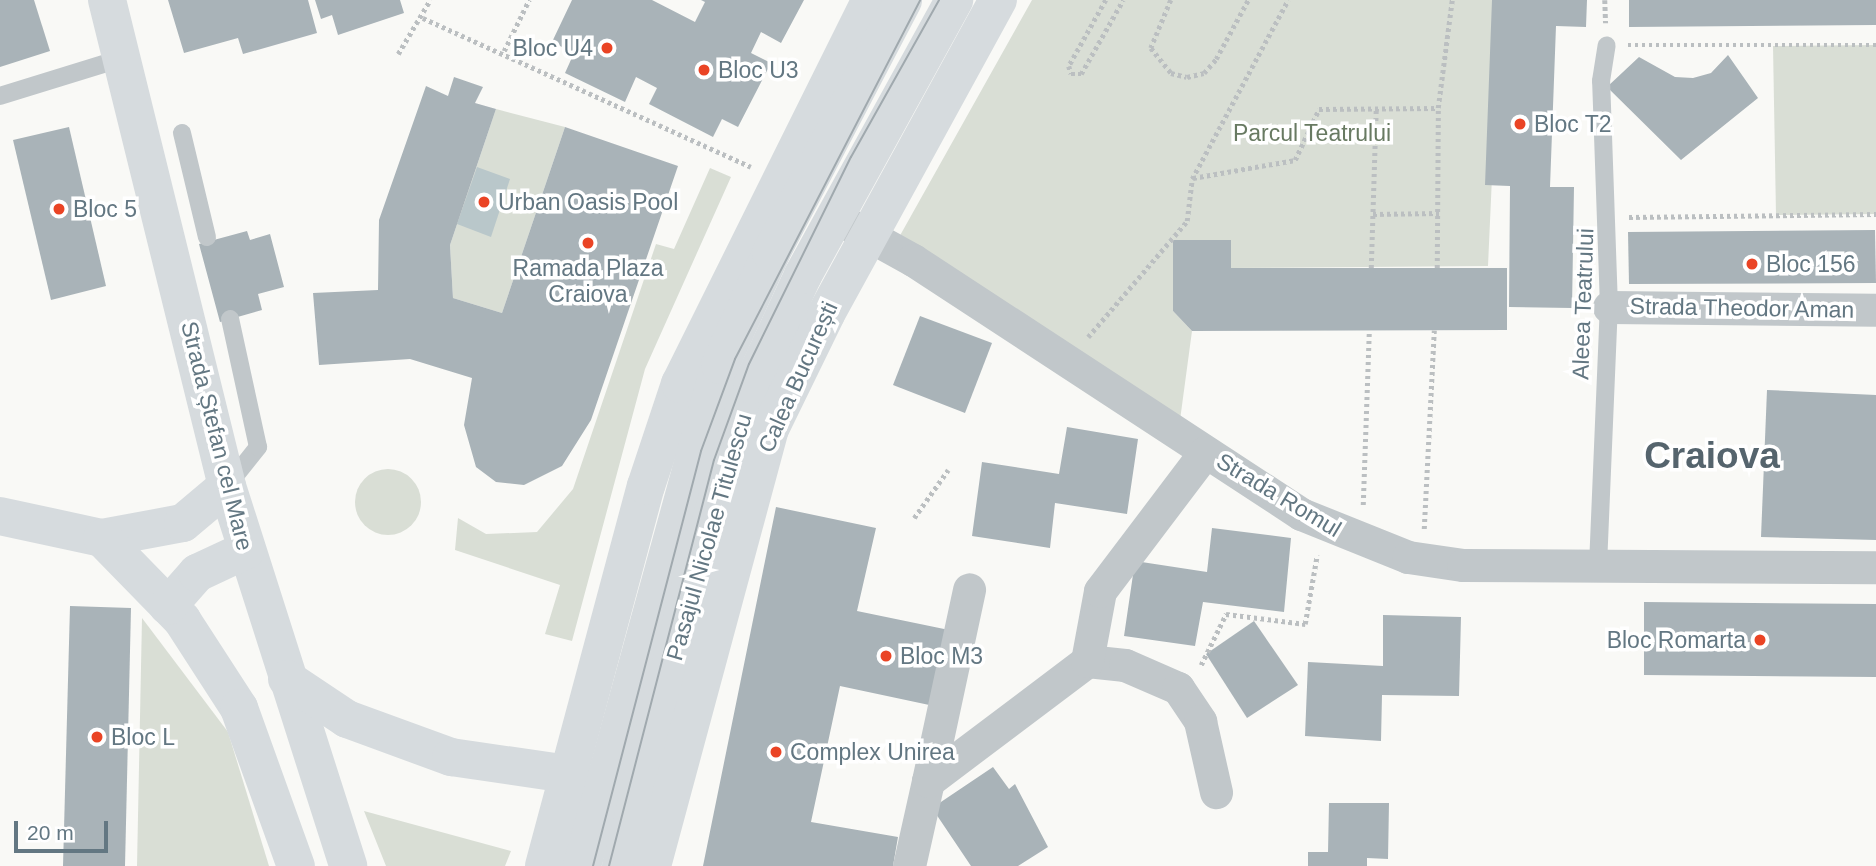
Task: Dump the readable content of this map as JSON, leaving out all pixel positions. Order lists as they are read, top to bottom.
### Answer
{
  "streets": {
    "main road": ["Calea București", "Strada Ștefan cel Mare", "Pasajul Nicolae Titulescu"],
    "street": ["Strada Theodor Aman", "Strada Romul"],
    "lane": ["Aleea Teatrului"]
  },
  "crossings": [
    ["Aleea Teatrului", "Strada Theodor Aman"],
    ["Aleea Teatrului", "Strada Romul"],
    ["Calea București", "Strada Romul"]
  ],
  "districts": ["Craiova"],
  "parks": ["Parcul Teatrului"],
  "places": [
    "Bloc U4",
    "Bloc U3",
    "Bloc T2",
    "Urban Oasis Pool",
    "Bloc 5",
    "Ramada Plaza Craiova",
    "Bloc 156",
    "Bloc Romarta",
    "Bloc M3",
    "Bloc L",
    "Complex Unirea"
  ],
  "scale_bar": "20 m"
}
